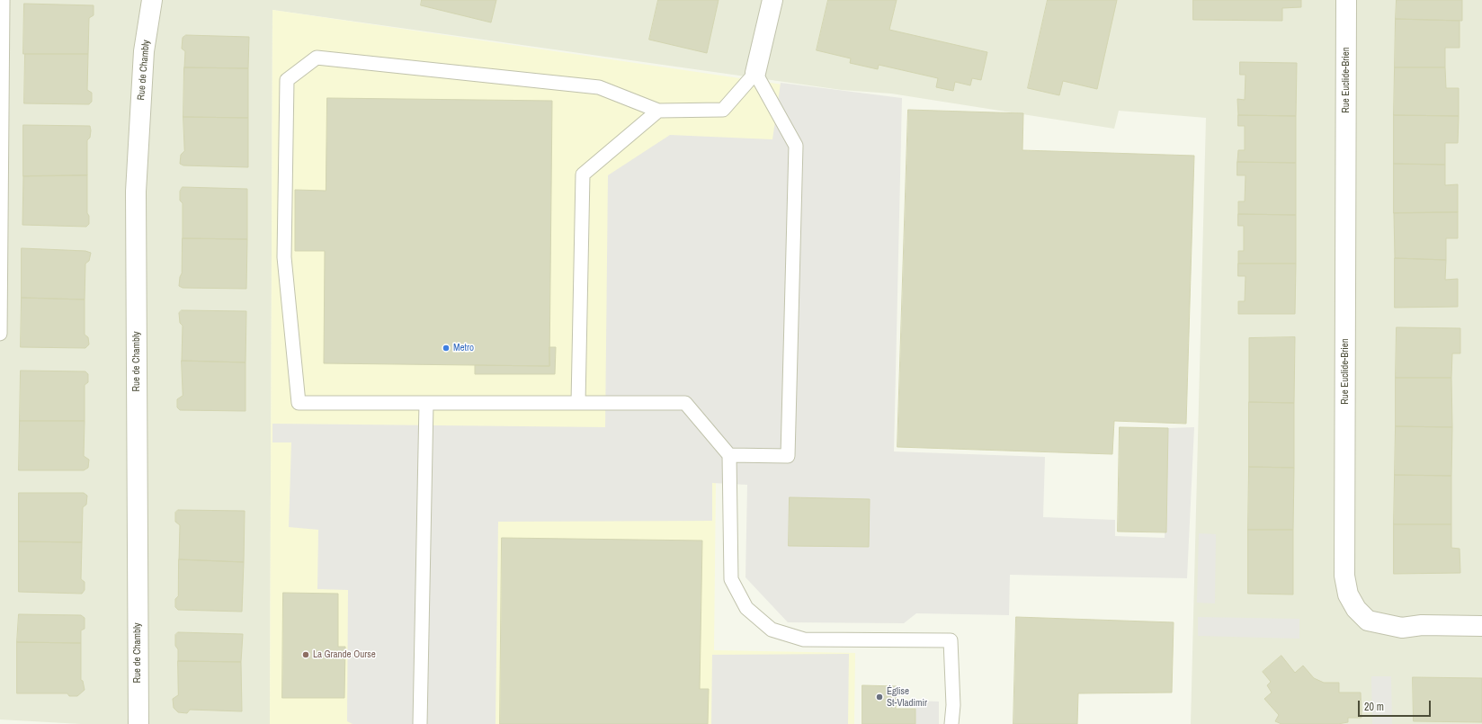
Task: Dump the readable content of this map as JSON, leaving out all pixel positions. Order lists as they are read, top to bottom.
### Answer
{
  "streets": {
    "street": ["Rue de Chambly", "Rue Euclide-Brien"]
  },
  "places": ["Metro", "La Grande Ourse", "Église St-Vladimir"],
  "scale_bar": "20 m"
}
